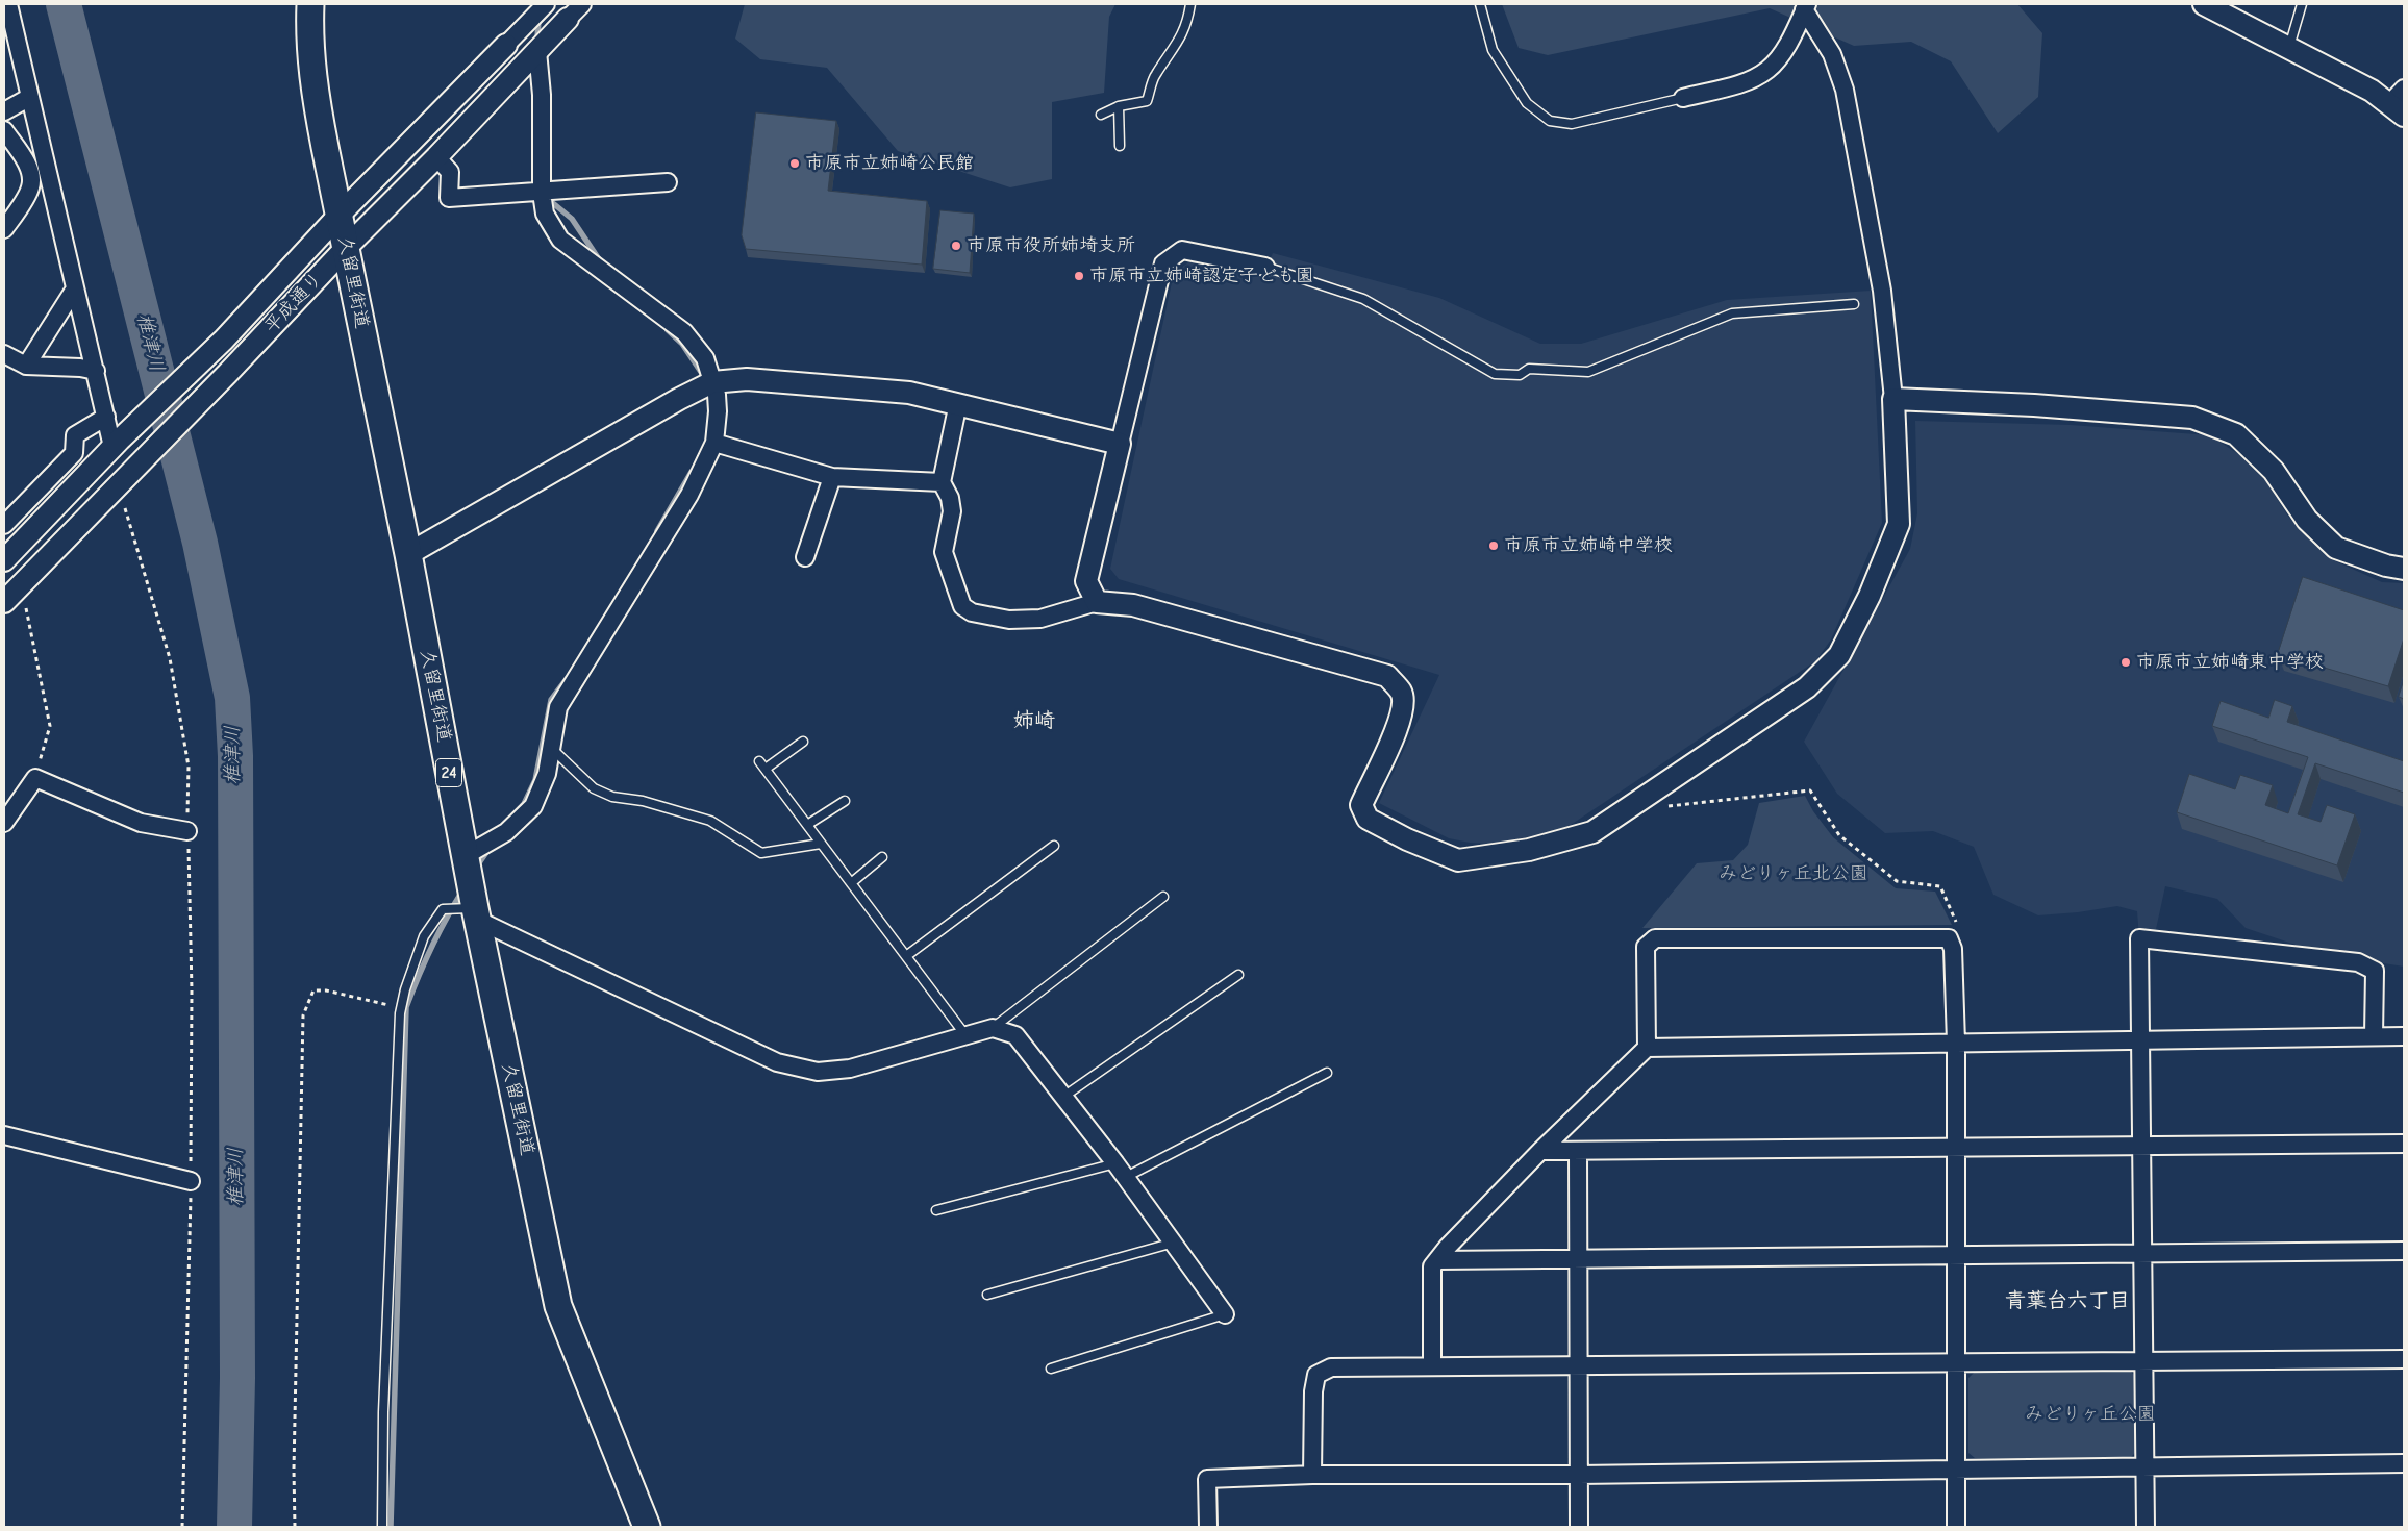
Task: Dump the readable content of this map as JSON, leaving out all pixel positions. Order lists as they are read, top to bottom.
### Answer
{
  "streets": {
    "main road": ["久留里街道", "24"],
    "street": ["平成通り"]
  },
  "crossings": [
    ["久留里街道", "平成通り"]
  ],
  "districts": ["姉崎", "青葉台六丁目"],
  "water": ["椎津川"],
  "parks": ["みどりヶ丘北公園", "みどりヶ丘公園"],
  "places": [
    "市原市立姉崎公民館",
    "市原市役所姉埼支所",
    "市原市立姉崎認定子ども園",
    "市原市立姉崎中学校",
    "市原市立姉崎東中学校"
  ]
}
